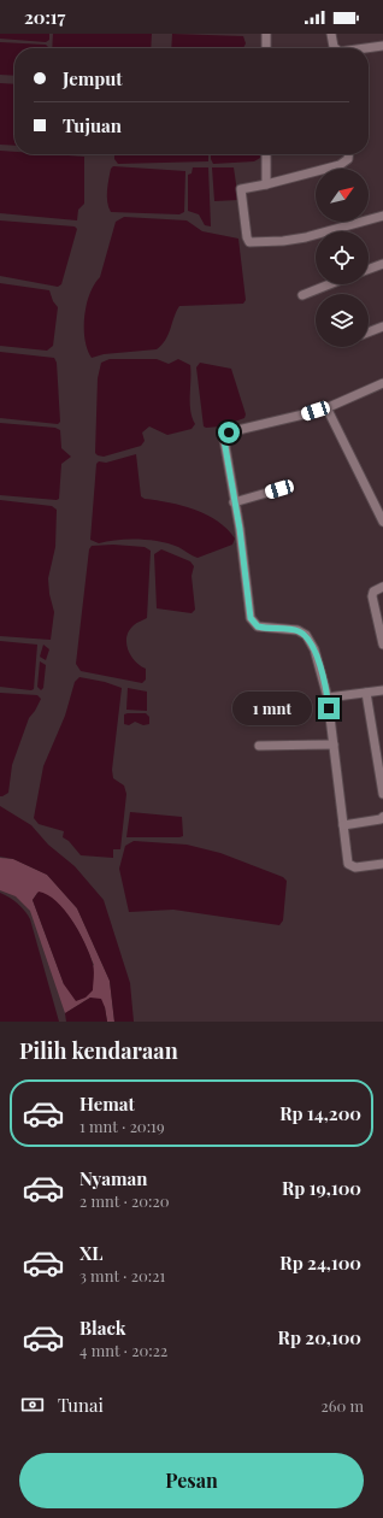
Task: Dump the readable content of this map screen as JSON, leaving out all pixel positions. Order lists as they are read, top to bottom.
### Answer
{
  "north": "top right",
  "page": {
    "status": "20:17",
    "banner": ["Jemput", "Tujuan"],
    "bubble": "1 mnt",
    "heading": "Pilih kendaraan",
    "list": [
      {
        "name": "Hemat",
        "note": "1 mnt · 20:19",
        "value": "Rp 14,200"
      },
      {
        "name": "Nyaman",
        "note": "2 mnt · 20:20",
        "value": "Rp 19,100"
      },
      {
        "name": "XL",
        "note": "3 mnt · 20:21",
        "value": "Rp 24,100"
      },
      {
        "name": "Black",
        "note": "4 mnt · 20:22",
        "value": "Rp 20,100"
      }
    ],
    "pay": ["Tunai", "260 m"],
    "buttons": "Pesan"
  }
}
